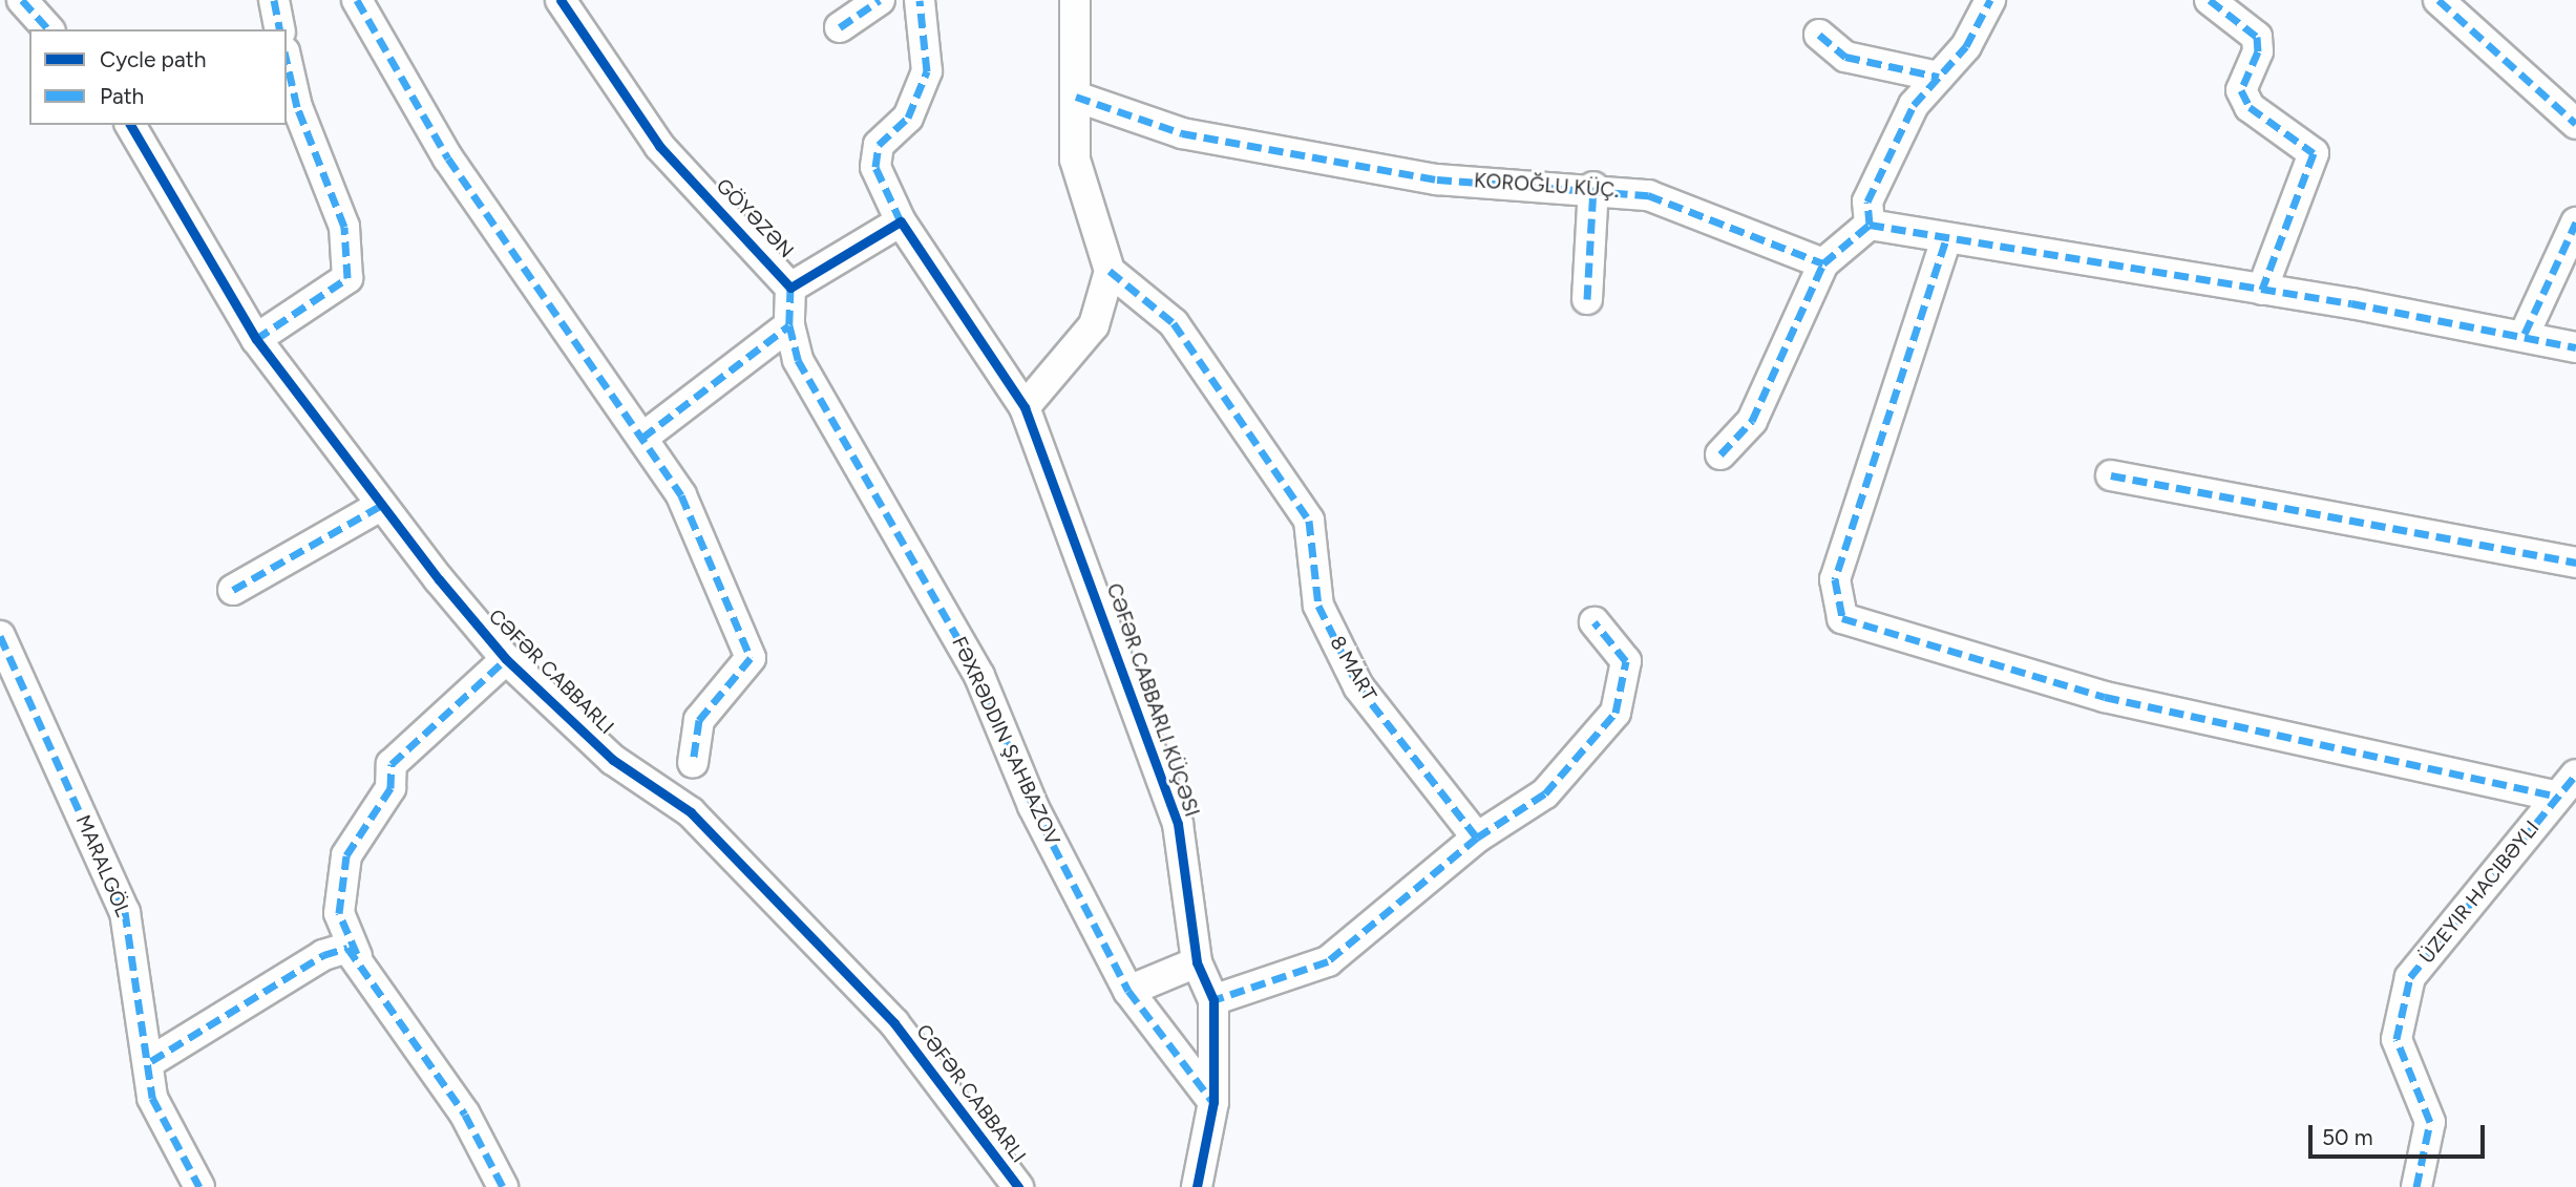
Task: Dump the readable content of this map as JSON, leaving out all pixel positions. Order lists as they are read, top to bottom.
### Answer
{
  "streets": {
    "street": [
      "KOROĞLU KÜÇ.",
      "GÖYƏZƏN",
      "8 MART",
      "FƏXRƏDDIN ŞAHBAZOV",
      "MARALGÖL"
    ],
    "cycle path": ["CƏFƏR CABBARLI", "CƏFƏR CABBARLI KÜÇƏSI"]
  },
  "crossings": [
    ["GÖYƏZƏN", "FƏXRƏDDIN ŞAHBAZOV"]
  ],
  "legend": ["Cycle path", "Path"],
  "scale_bar": "50 m"
}
